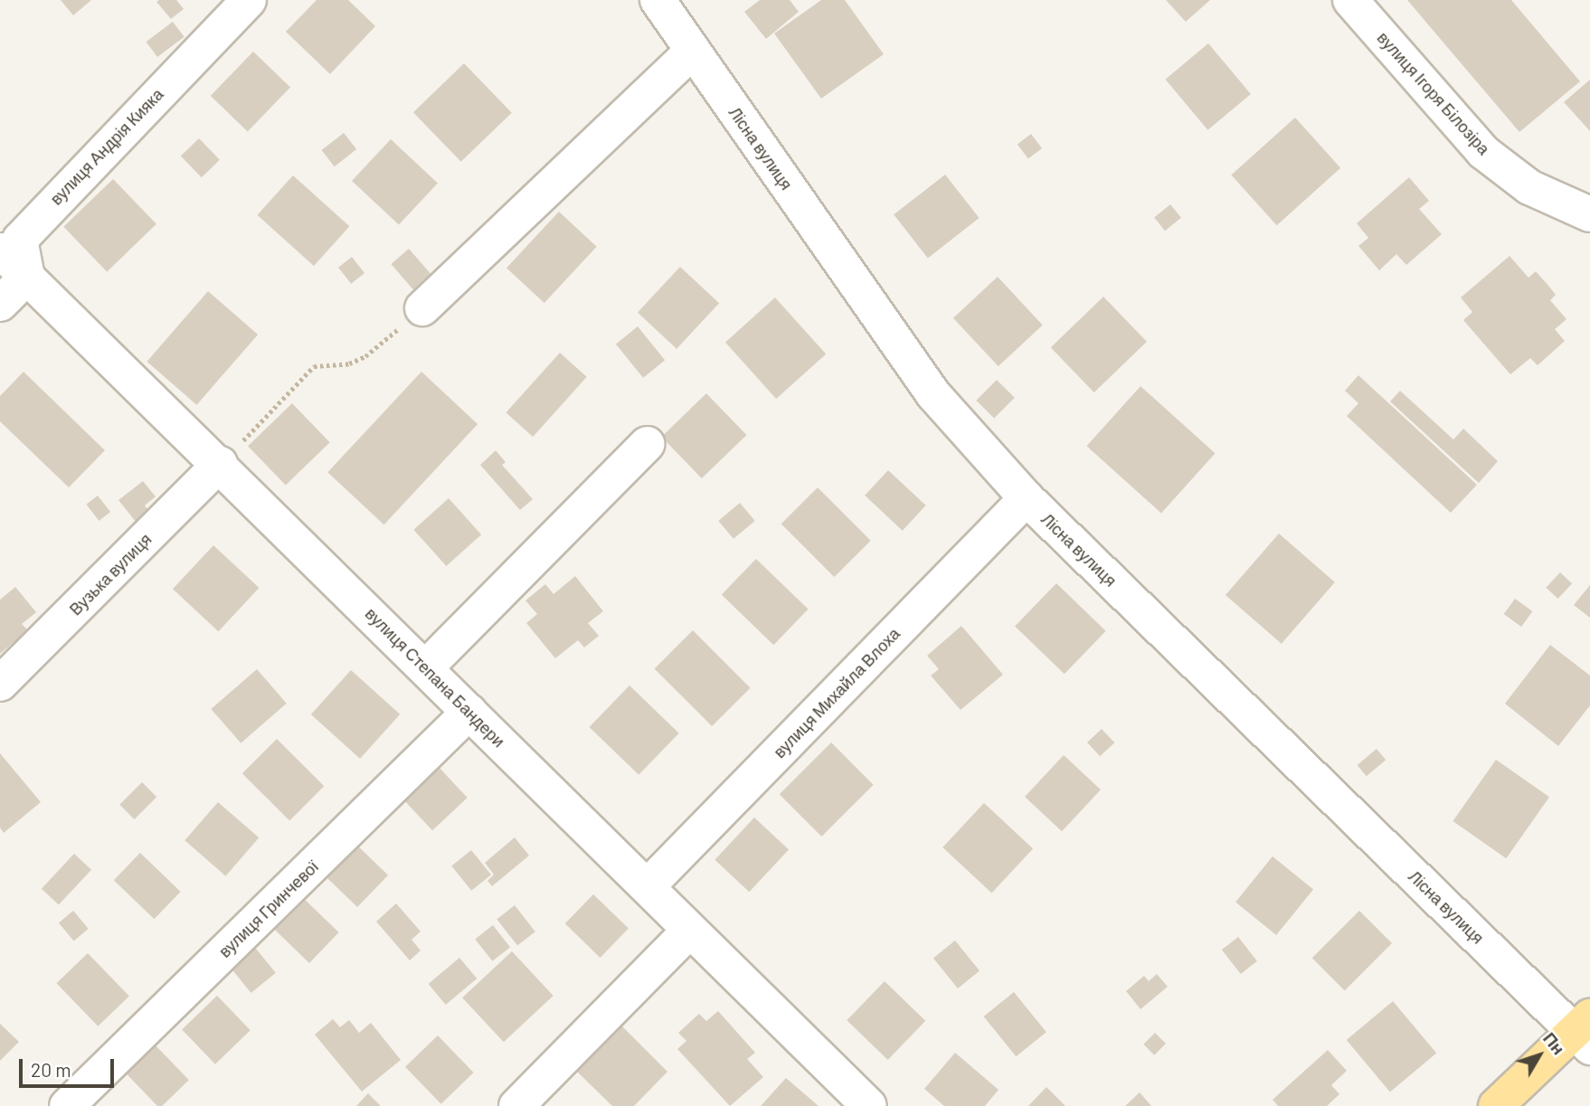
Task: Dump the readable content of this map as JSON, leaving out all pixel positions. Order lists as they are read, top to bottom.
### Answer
{
  "streets": {
    "street": [
      "вулиця Ігоря Білозіра",
      "вулиця Андрія Кияка",
      "Лісна вулиця",
      "Вузька вулиця",
      "вулиця Степана Бандери",
      "вулиця Михайла Влоха",
      "вулиця Гринчевої"
    ]
  },
  "crossings": [
    ["вулиця Андрія Кияка", "вулиця Степана Бандери"],
    ["Лісна вулиця", "вулиця Михайла Влоха"],
    ["Вузька вулиця", "вулиця Степана Бандери"],
    ["вулиця Степана Бандери", "вулиця Михайла Влоха"],
    ["вулиця Степана Бандери", "вулиця Гринчевої"]
  ],
  "scale_bar": "20 m",
  "north": "top right"
}
